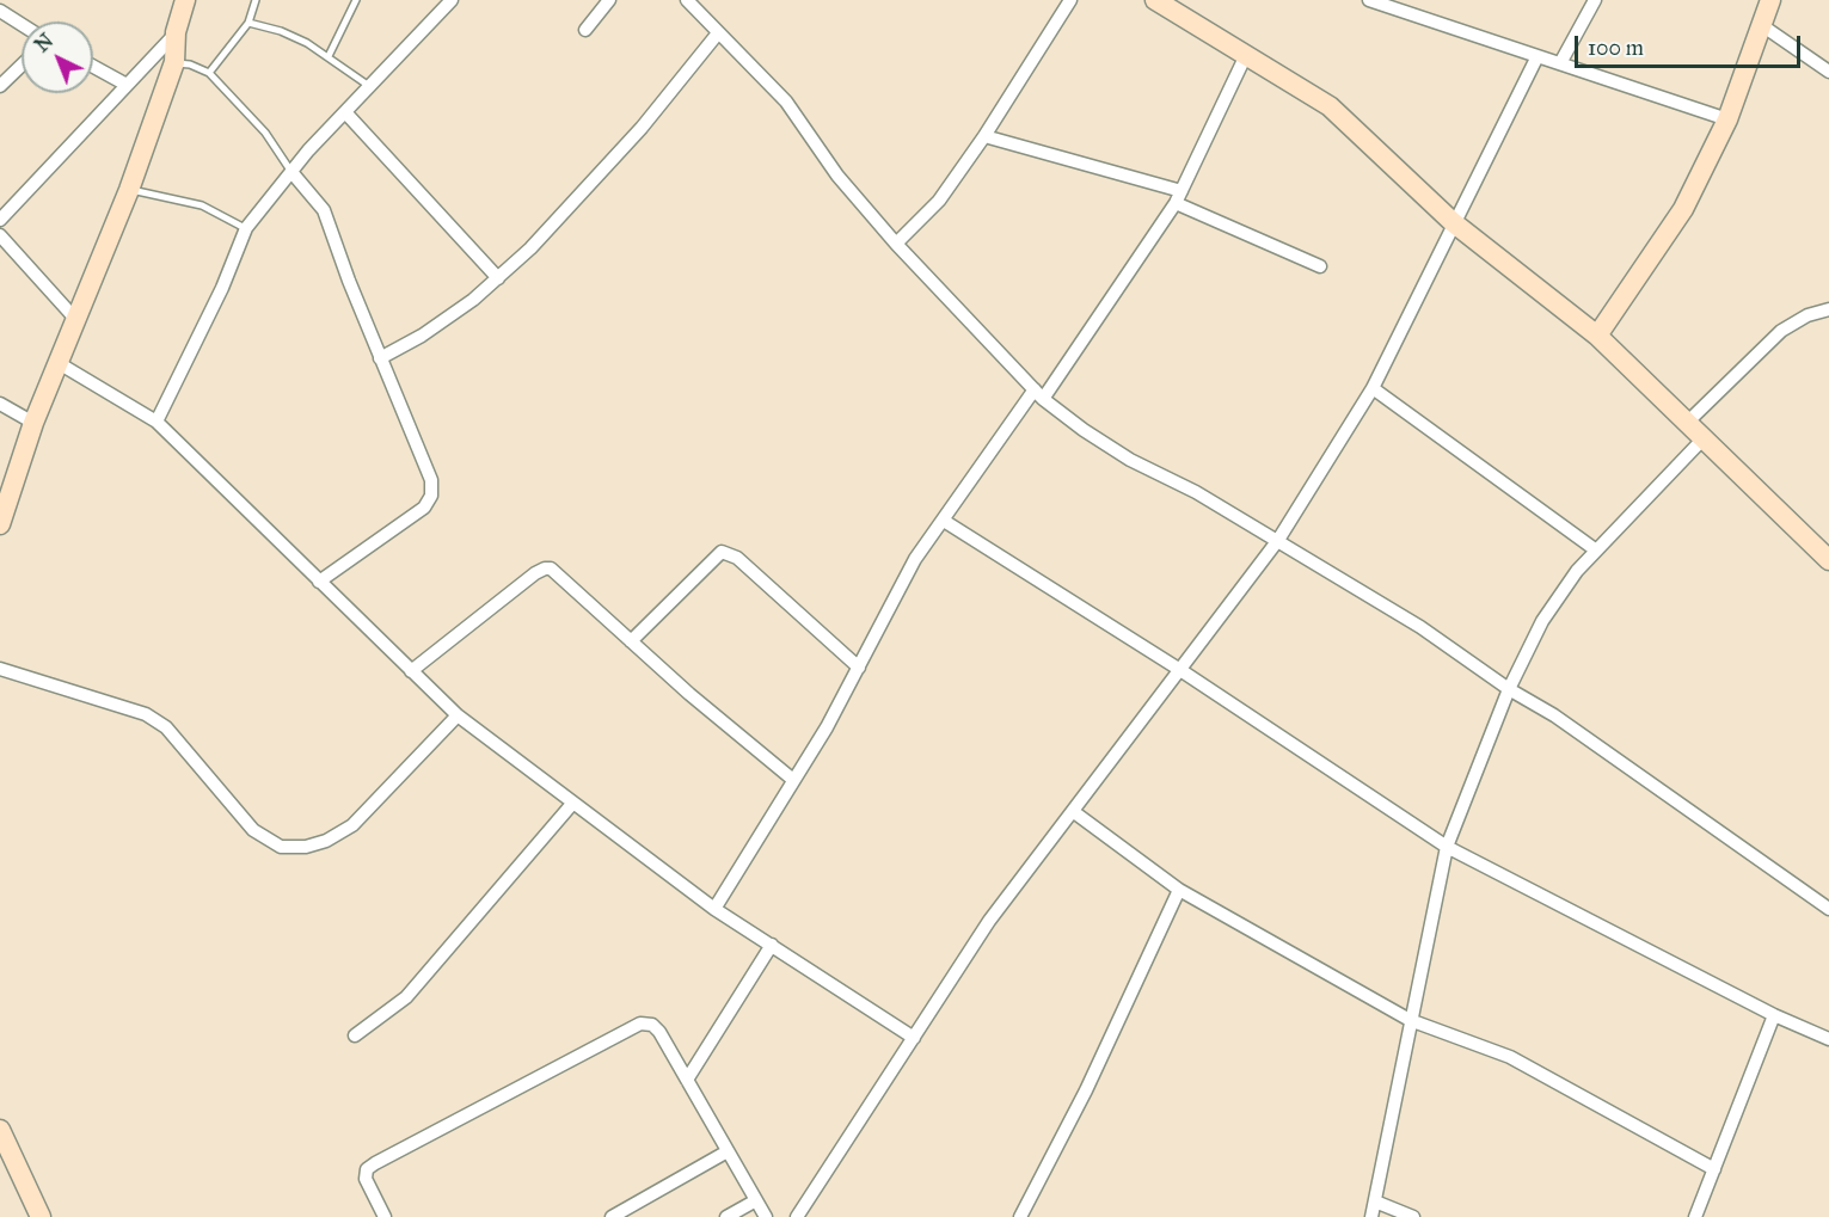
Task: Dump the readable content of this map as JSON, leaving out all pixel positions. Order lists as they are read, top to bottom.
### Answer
{
  "scale_bar": "100 m",
  "north": "top left"
}
